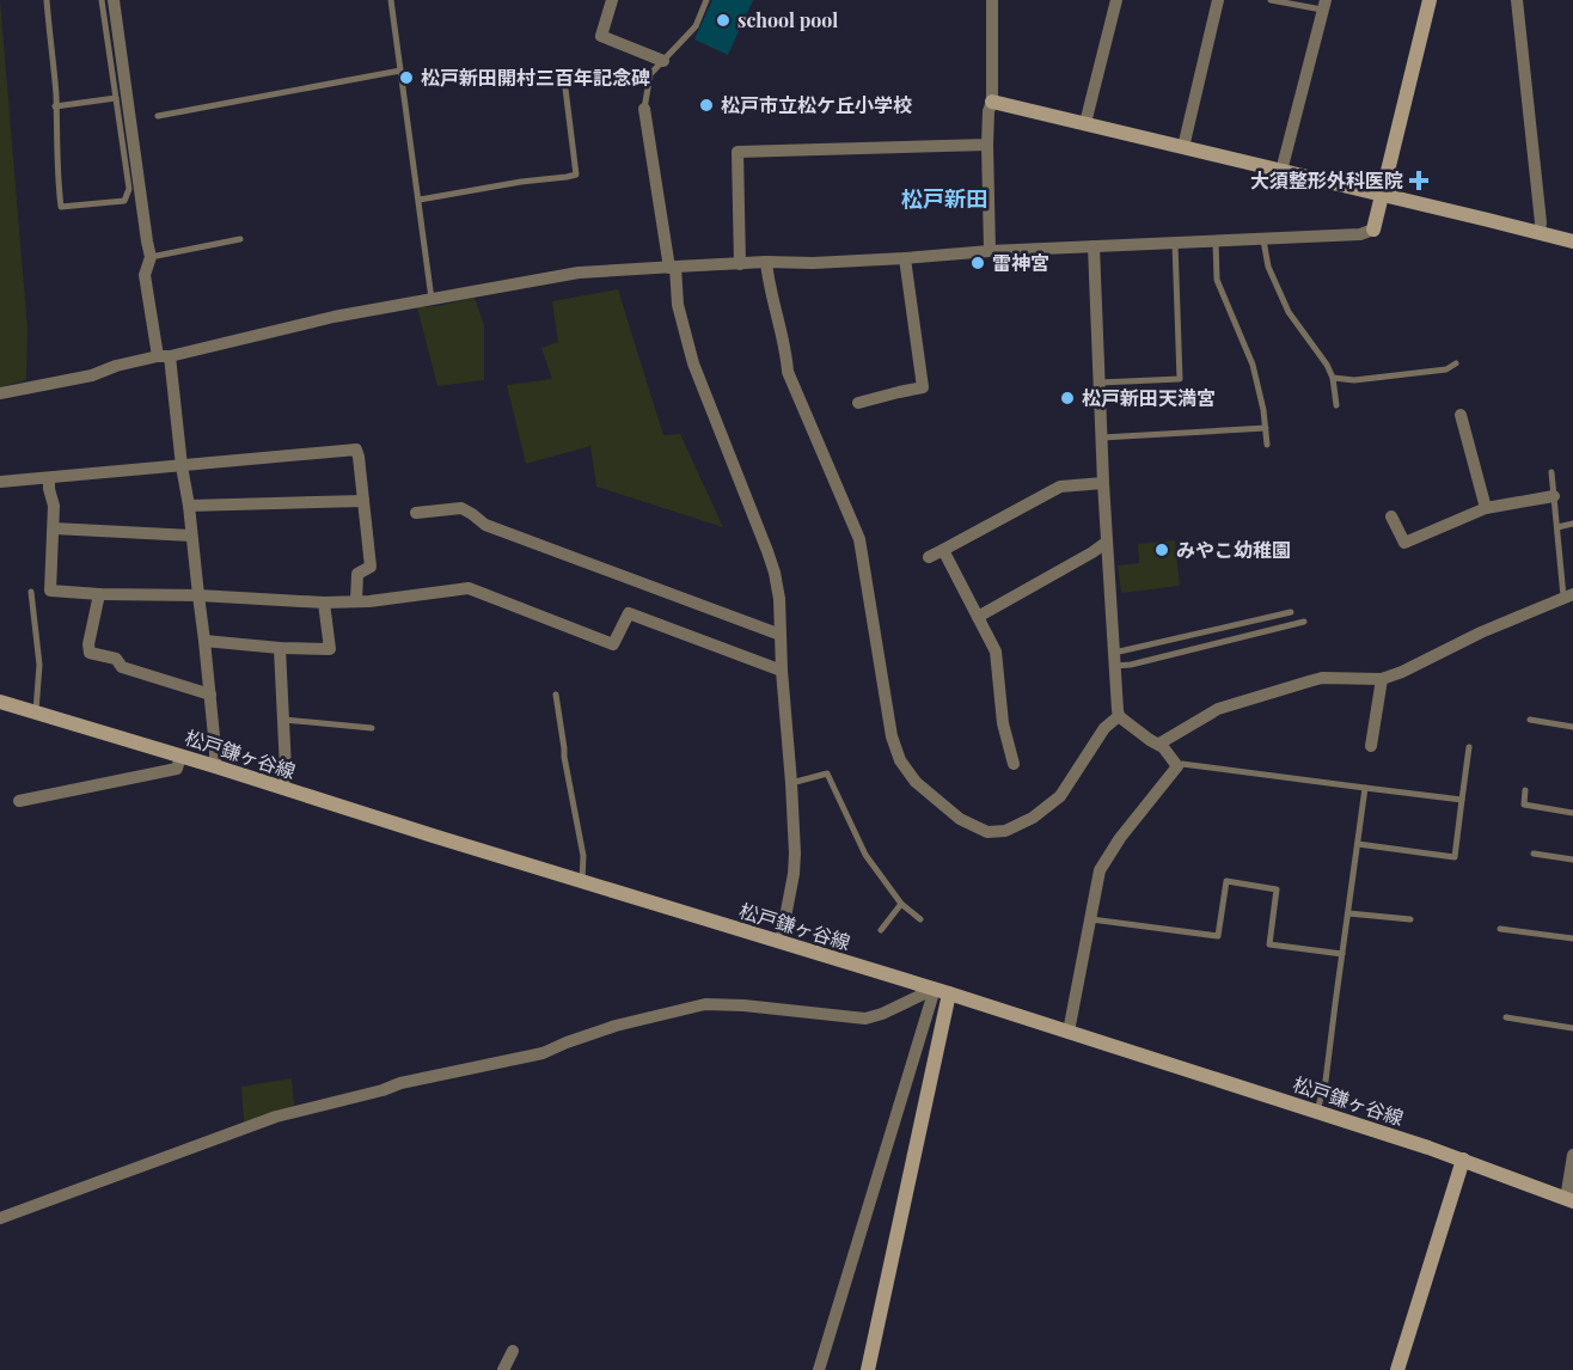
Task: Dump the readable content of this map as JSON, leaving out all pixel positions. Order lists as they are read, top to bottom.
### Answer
{
  "streets": {
    "main road": ["松戸鎌ヶ谷線"]
  },
  "districts": ["松戸新田"],
  "places": {
    "other": [
      "school pool",
      "松戸新田開村三百年記念碑",
      "松戸市立松ケ丘小学校",
      "雷神宮",
      "松戸新田天満宮",
      "みやこ幼稚園"
    ],
    "health": ["大須整形外科医院"]
  }
}
